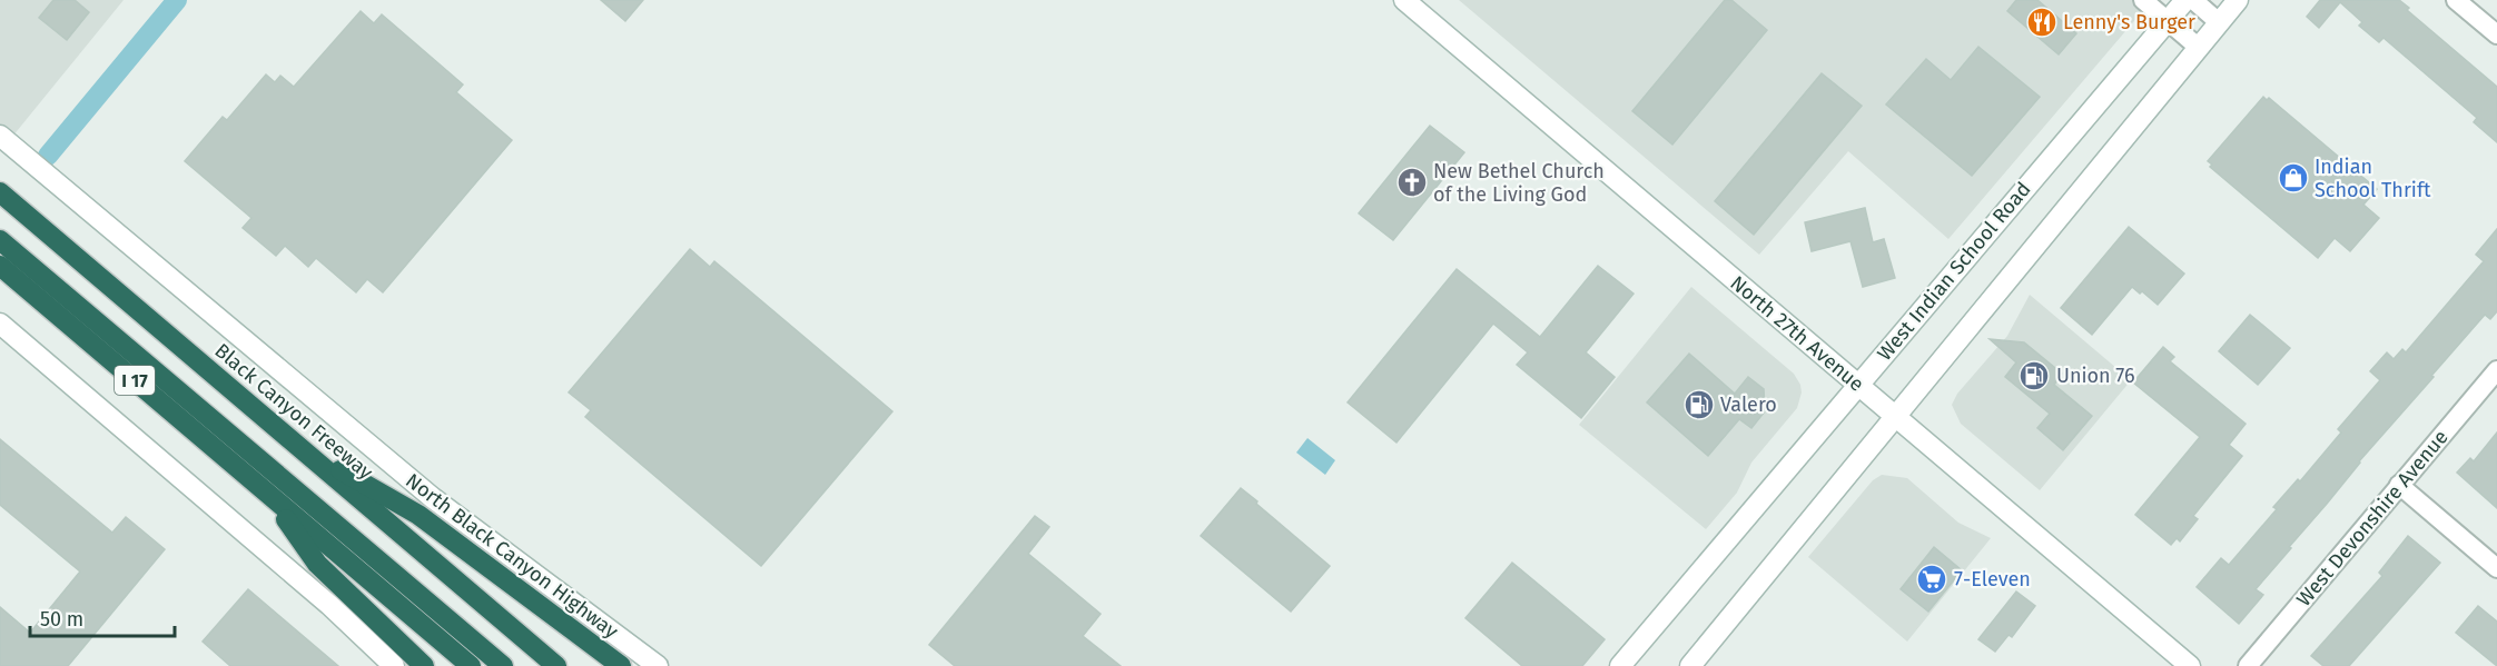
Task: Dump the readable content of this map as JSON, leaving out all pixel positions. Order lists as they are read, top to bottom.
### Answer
{
  "streets": {
    "highway": ["I 17", "Black Canyon Freeway"],
    "main road": ["West Indian School Road", "North 27th Avenue", "North Black Canyon Highway"],
    "street": ["West Devonshire Avenue"]
  },
  "crossings": [
    ["West Indian School Road", "North 27th Avenue"]
  ],
  "places": {
    "restaurant": ["Lenny's Burger"],
    "shop": ["Indian School Thrift"],
    "church": ["New Bethel Church of the Living God"],
    "fuel station": ["Union 76", "Valero"],
    "supermarket": ["7-Eleven"]
  },
  "scale_bar": "50 m"
}
